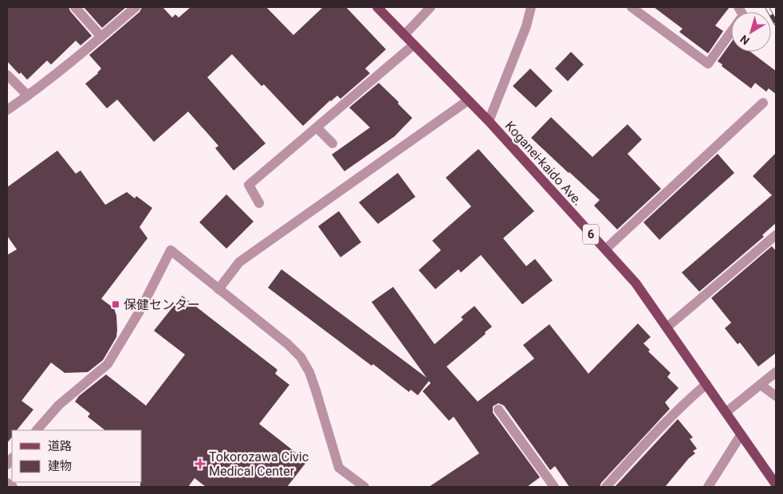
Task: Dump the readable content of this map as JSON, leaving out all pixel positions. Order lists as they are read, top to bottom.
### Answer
{
  "streets": {
    "main road": ["Koganei-kaido Ave.", "6"]
  },
  "places": {
    "transit": ["保健センター"],
    "health": ["Tokorozawa Civic Medical Center"]
  },
  "legend": ["道路", "建物"],
  "north": "bottom left"
}
